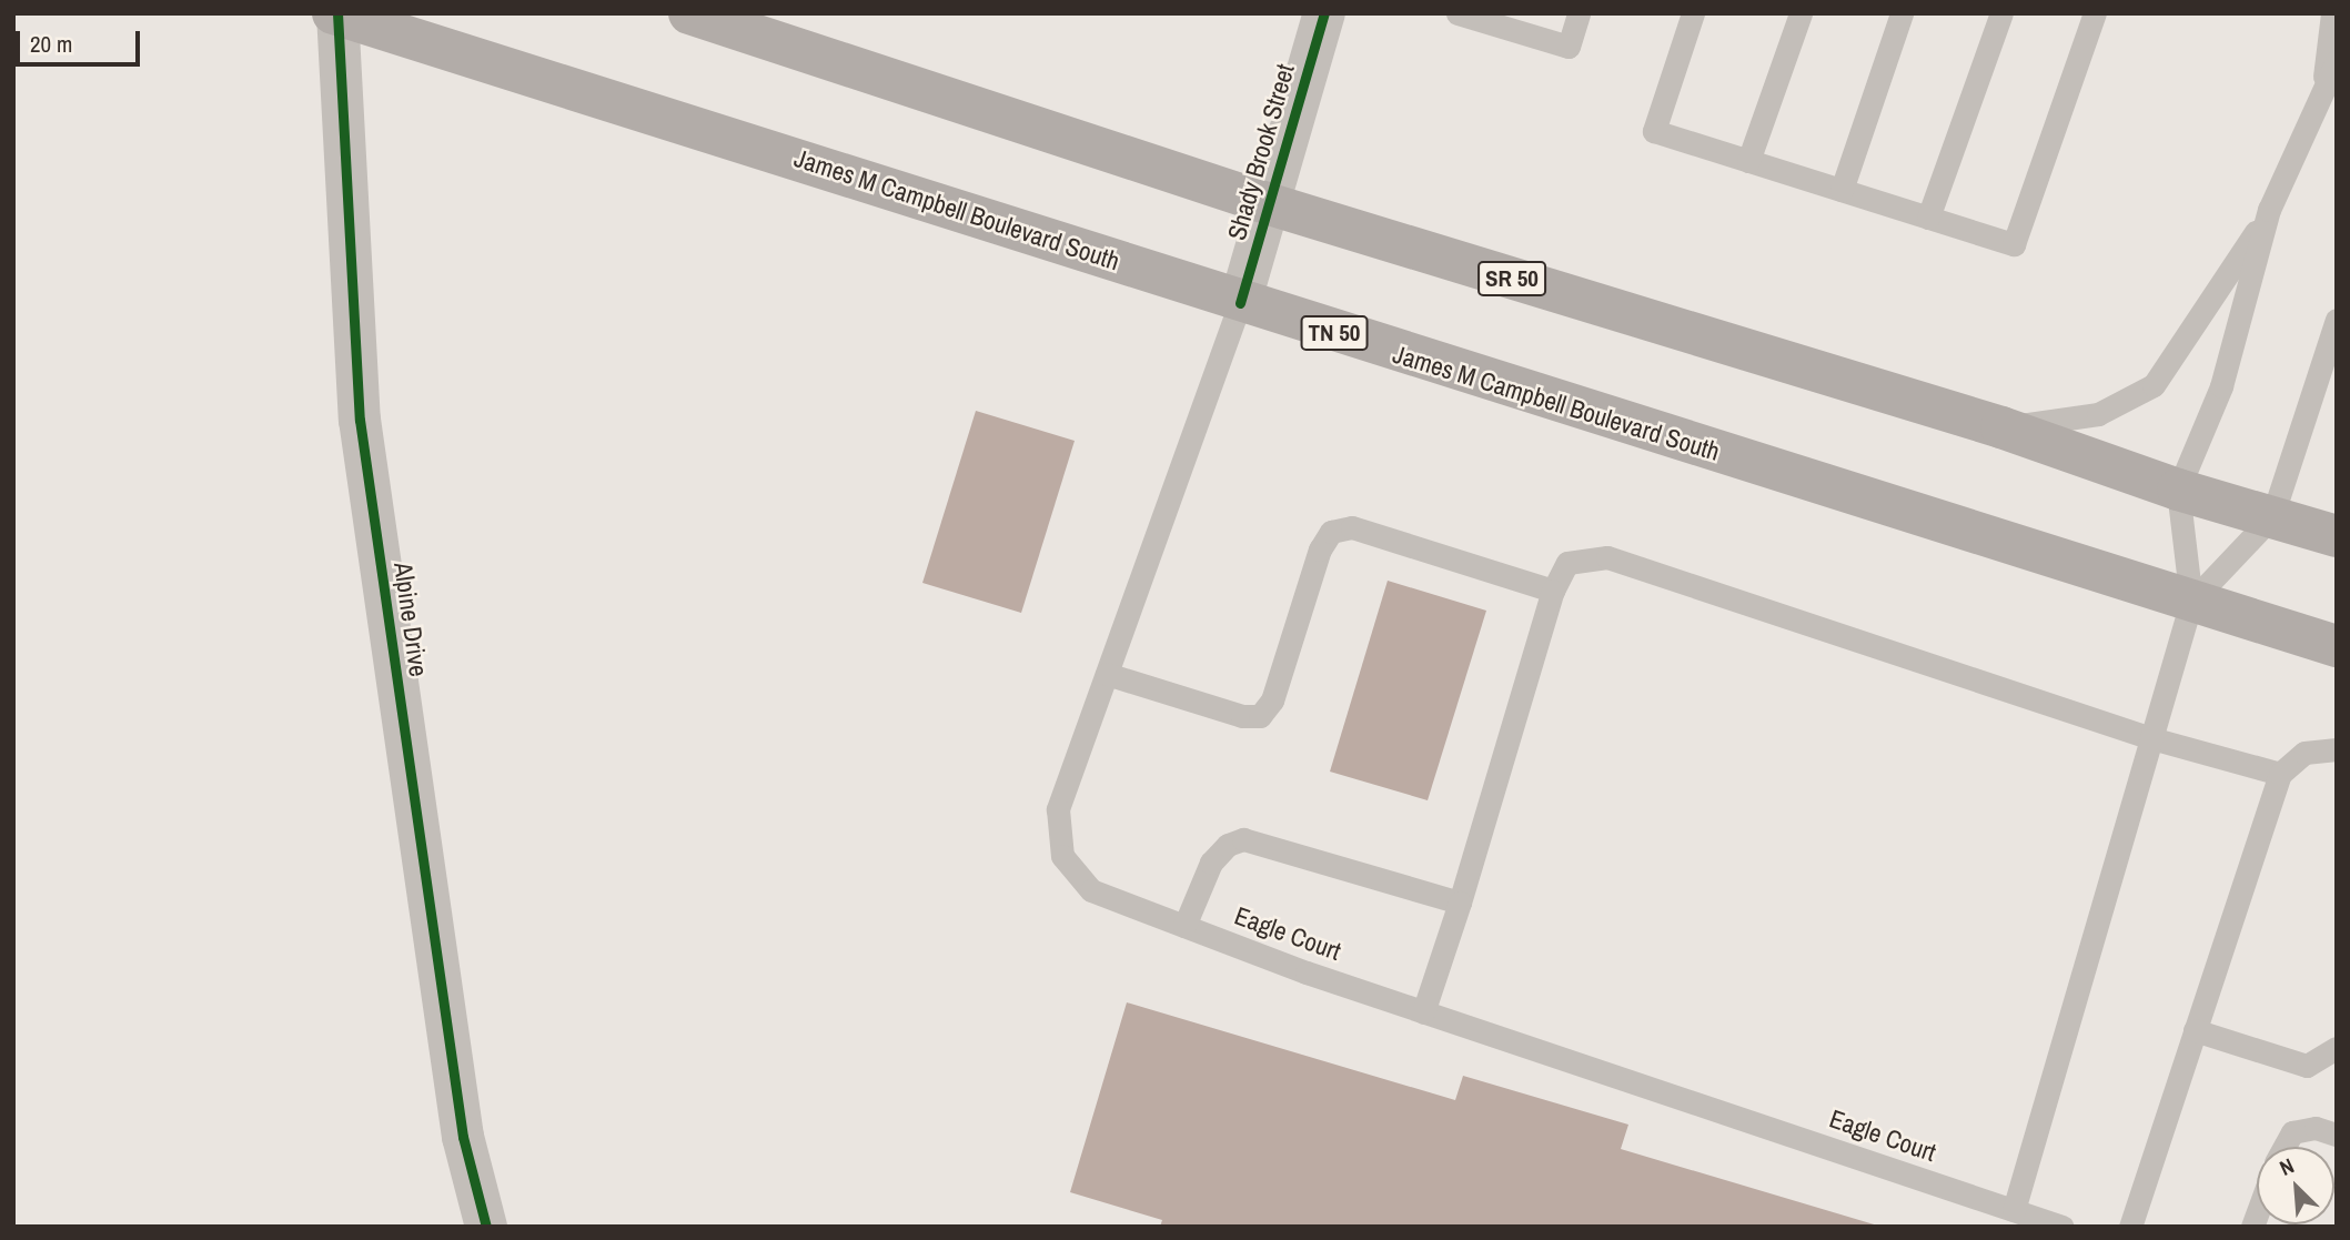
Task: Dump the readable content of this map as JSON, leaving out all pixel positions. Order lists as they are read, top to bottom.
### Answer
{
  "streets": {
    "main road": ["James M Campbell Boulevard South", "SR 50", "TN 50"],
    "street": ["Shady Brook Street", "Alpine Drive"],
    "lane": ["Eagle Court"]
  },
  "crossings": [
    ["Shady Brook Street", "James M Campbell Boulevard South"],
    ["Shady Brook Street", "SR 50"],
    ["Shady Brook Street", "Eagle Court"],
    ["James M Campbell Boulevard South", "Alpine Drive"],
    ["James M Campbell Boulevard South", "Eagle Court"]
  ],
  "scale_bar": "20 m",
  "north": "top left"
}
